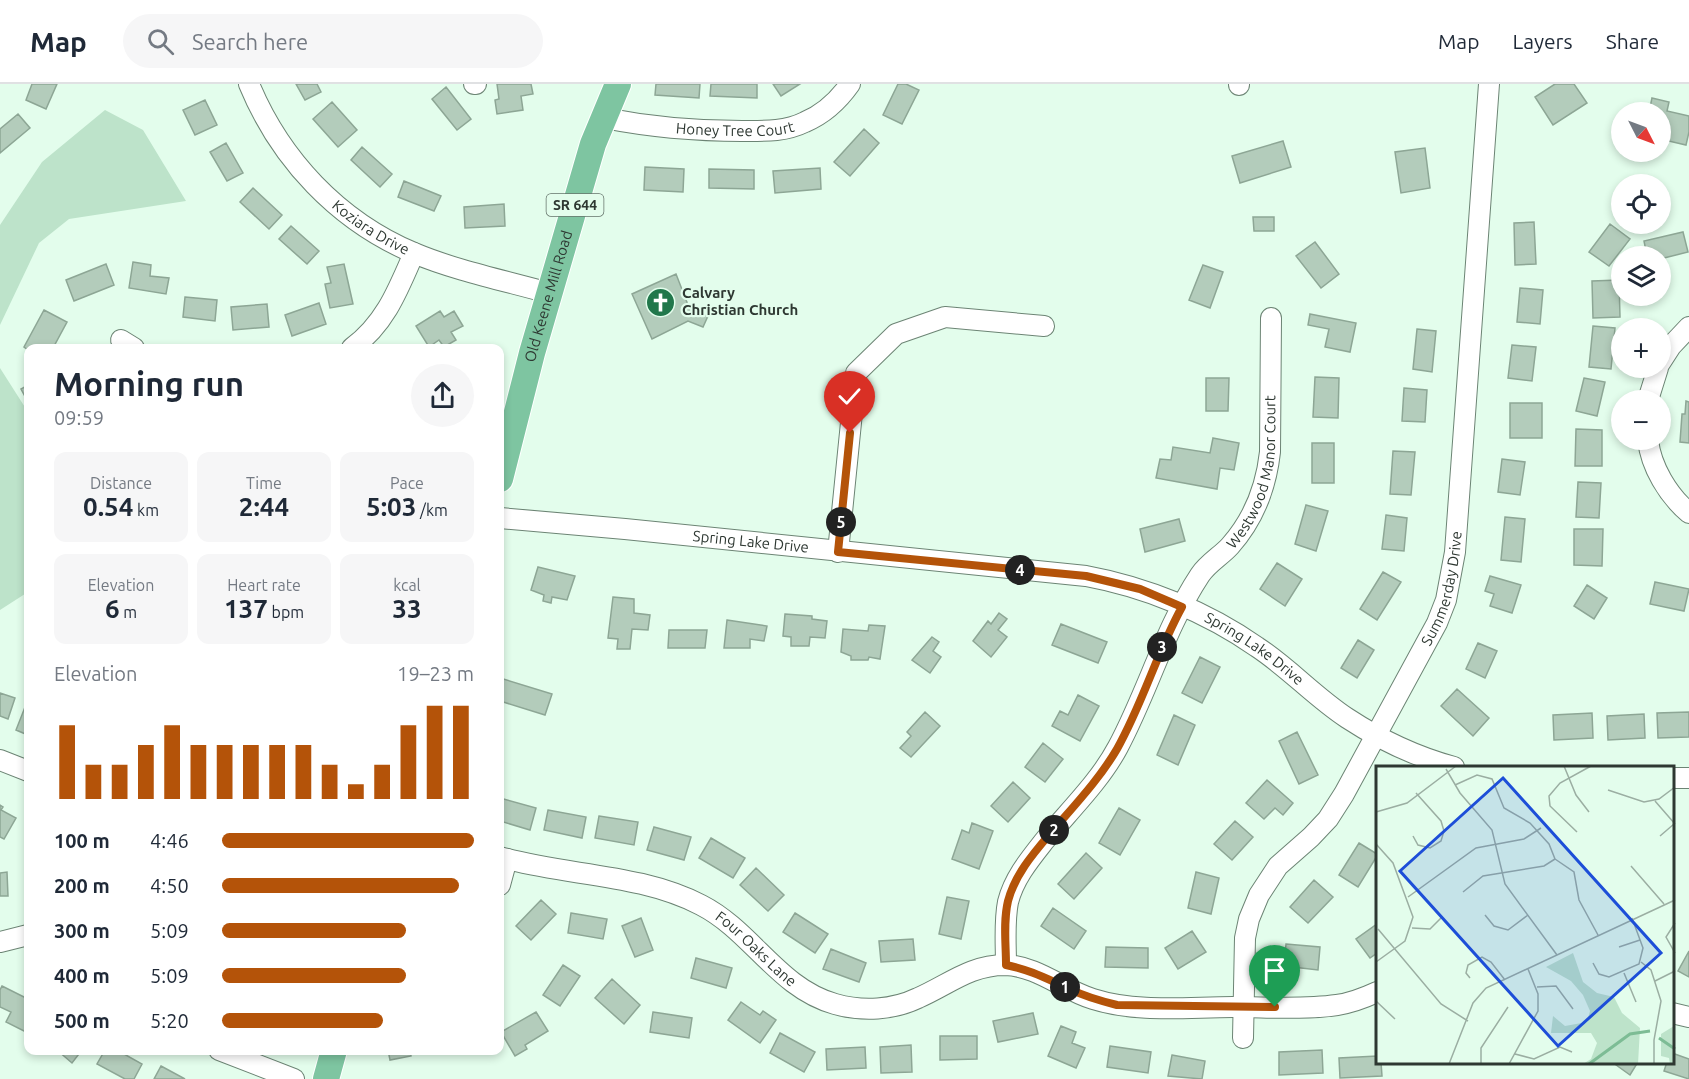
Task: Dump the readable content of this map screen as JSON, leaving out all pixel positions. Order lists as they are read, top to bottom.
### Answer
{
  "streets": {
    "main road": ["SR 644", "Old Keene Mill Road"],
    "street": [
      "Honey Tree Court",
      "Koziara Drive",
      "Westwood Manor Court",
      "Spring Lake Drive",
      "Summerday Drive",
      "Four Oaks Lane"
    ]
  },
  "crossings": [
    ["Honey Tree Court", "Old Keene Mill Road"],
    ["Koziara Drive", "Old Keene Mill Road"],
    ["Westwood Manor Court", "Spring Lake Drive"],
    ["Westwood Manor Court", "Four Oaks Lane"],
    ["Spring Lake Drive", "Summerday Drive"]
  ],
  "places": {
    "church": ["Calvary Christian Church"]
  },
  "north": "bottom right",
  "page": {
    "header": "Map",
    "search": "Search here",
    "nav": ["Map", "Layers", "Share"],
    "map_buttons": ["+", "−"],
    "heading": ["Morning run", "09:59"],
    "stats": [
      ["Distance", "0.54 km"],
      ["Time", "2:44"],
      ["Pace", "5:03 /km"],
      ["Elevation", "6 m"],
      ["Heart rate", "137 bpm"],
      ["kcal", "33"]
    ],
    "pins": [
      "5",
      "4",
      "3",
      "2",
      "1"
    ],
    "chart": ["Elevation", "19–23 m"],
    "list": [
      {
        "name": "100 m",
        "note": "4:46"
      },
      {
        "name": "200 m",
        "note": "4:50"
      },
      {
        "name": "300 m",
        "note": "5:09"
      },
      {
        "name": "400 m",
        "note": "5:09"
      },
      {
        "name": "500 m",
        "note": "5:20"
      }
    ]
  }
}
